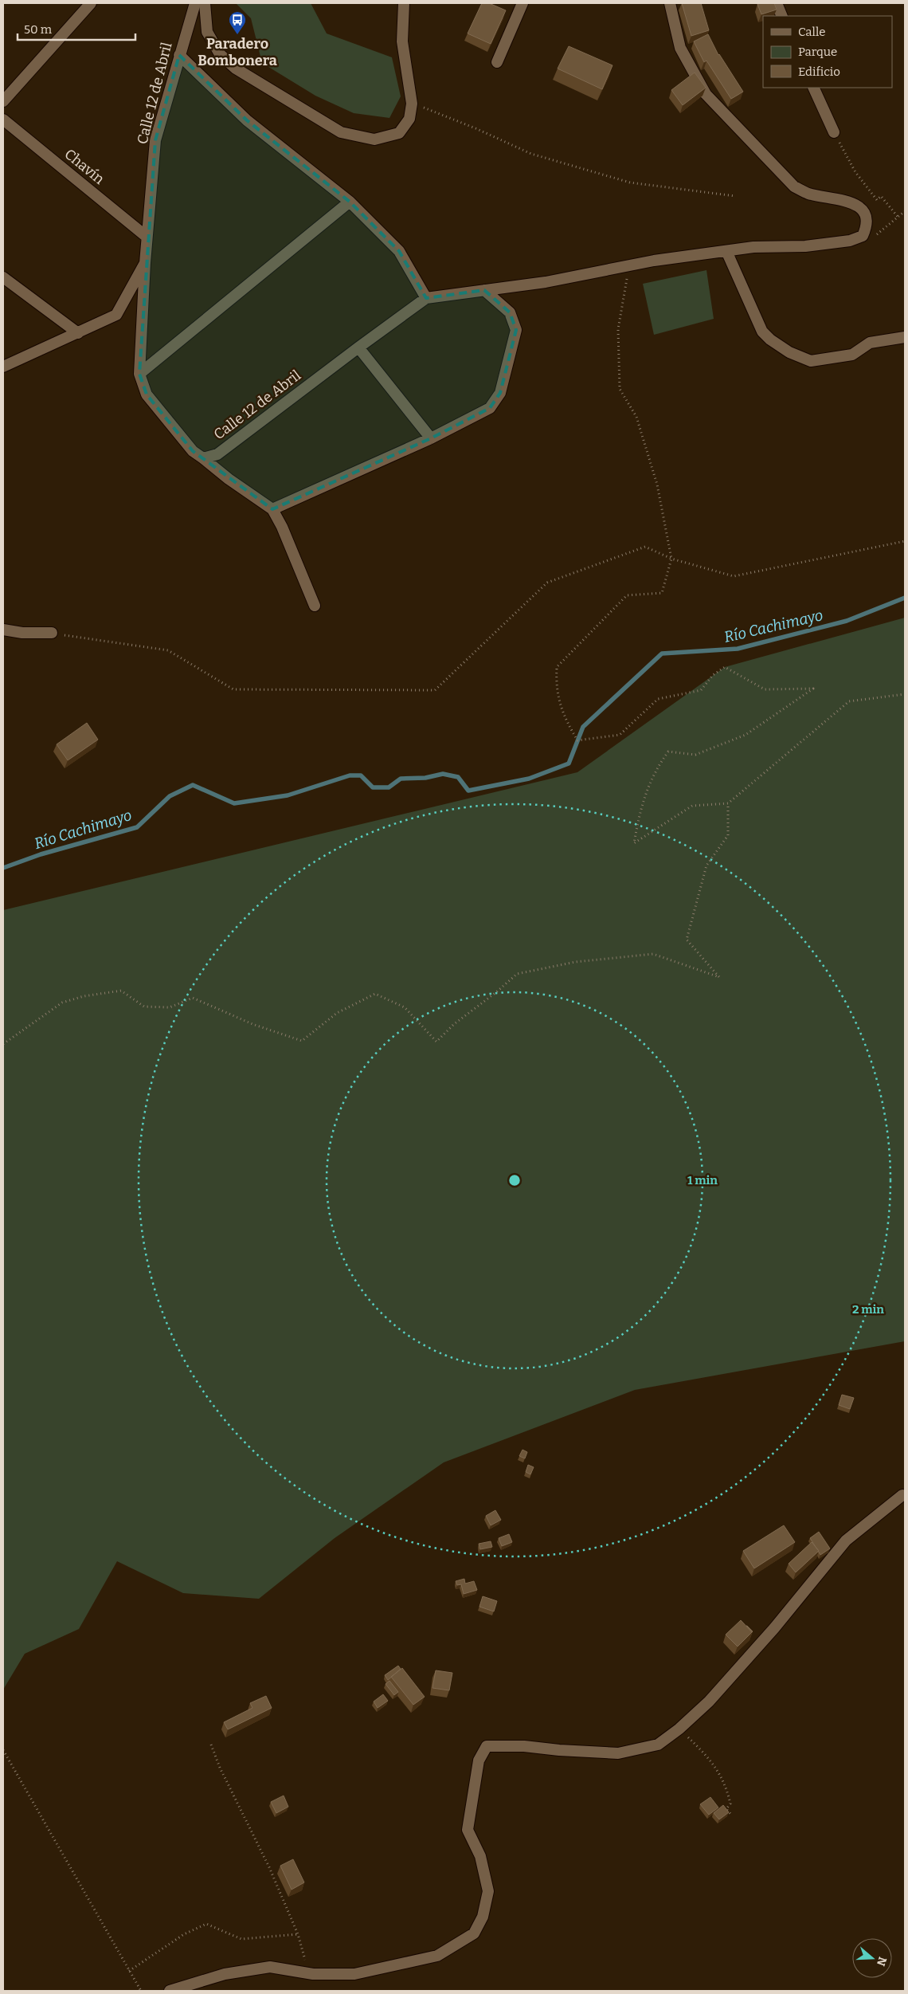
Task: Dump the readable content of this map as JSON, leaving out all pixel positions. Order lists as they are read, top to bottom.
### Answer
{
  "streets": {
    "street": ["Calle 12 de Abril", "Chavín"]
  },
  "crossings": [
    ["Calle 12 de Abril", "Chavín"]
  ],
  "water": ["Río Cachimayo"],
  "places": {
    "bus stop": ["Paradero Bombonera"]
  },
  "legend": ["Calle", "Parque", "Edificio"],
  "scale_bar": "50 m",
  "north": "right",
  "rings": ["1 min", "2 min"]
}
